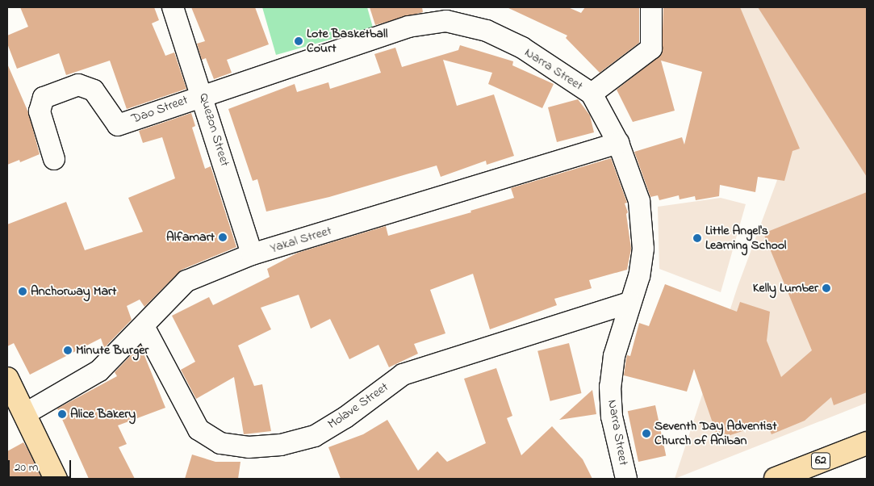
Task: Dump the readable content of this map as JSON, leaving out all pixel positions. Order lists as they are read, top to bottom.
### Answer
{
  "streets": {
    "main road": ["62"],
    "street": [
      "Narra Street",
      "Dao Street",
      "Quezon Street",
      "Yakal Street",
      "Molave Street"
    ]
  },
  "crossings": [
    ["Narra Street", "Dao Street"],
    ["Narra Street", "Quezon Street"],
    ["Narra Street", "Yakal Street"],
    ["Narra Street", "Molave Street"],
    ["Dao Street", "Quezon Street"],
    ["Quezon Street", "Yakal Street"],
    ["Yakal Street", "Molave Street"]
  ],
  "places": [
    "Lote Basketball Court",
    "Alfamart",
    "Little Angel's Learning School",
    "Kelly Lumber",
    "Anchorway Mart",
    "Minute Burger",
    "Alice Bakery",
    "Seventh Day Adventist Church of Aniban"
  ],
  "scale_bar": "20 m"
}
